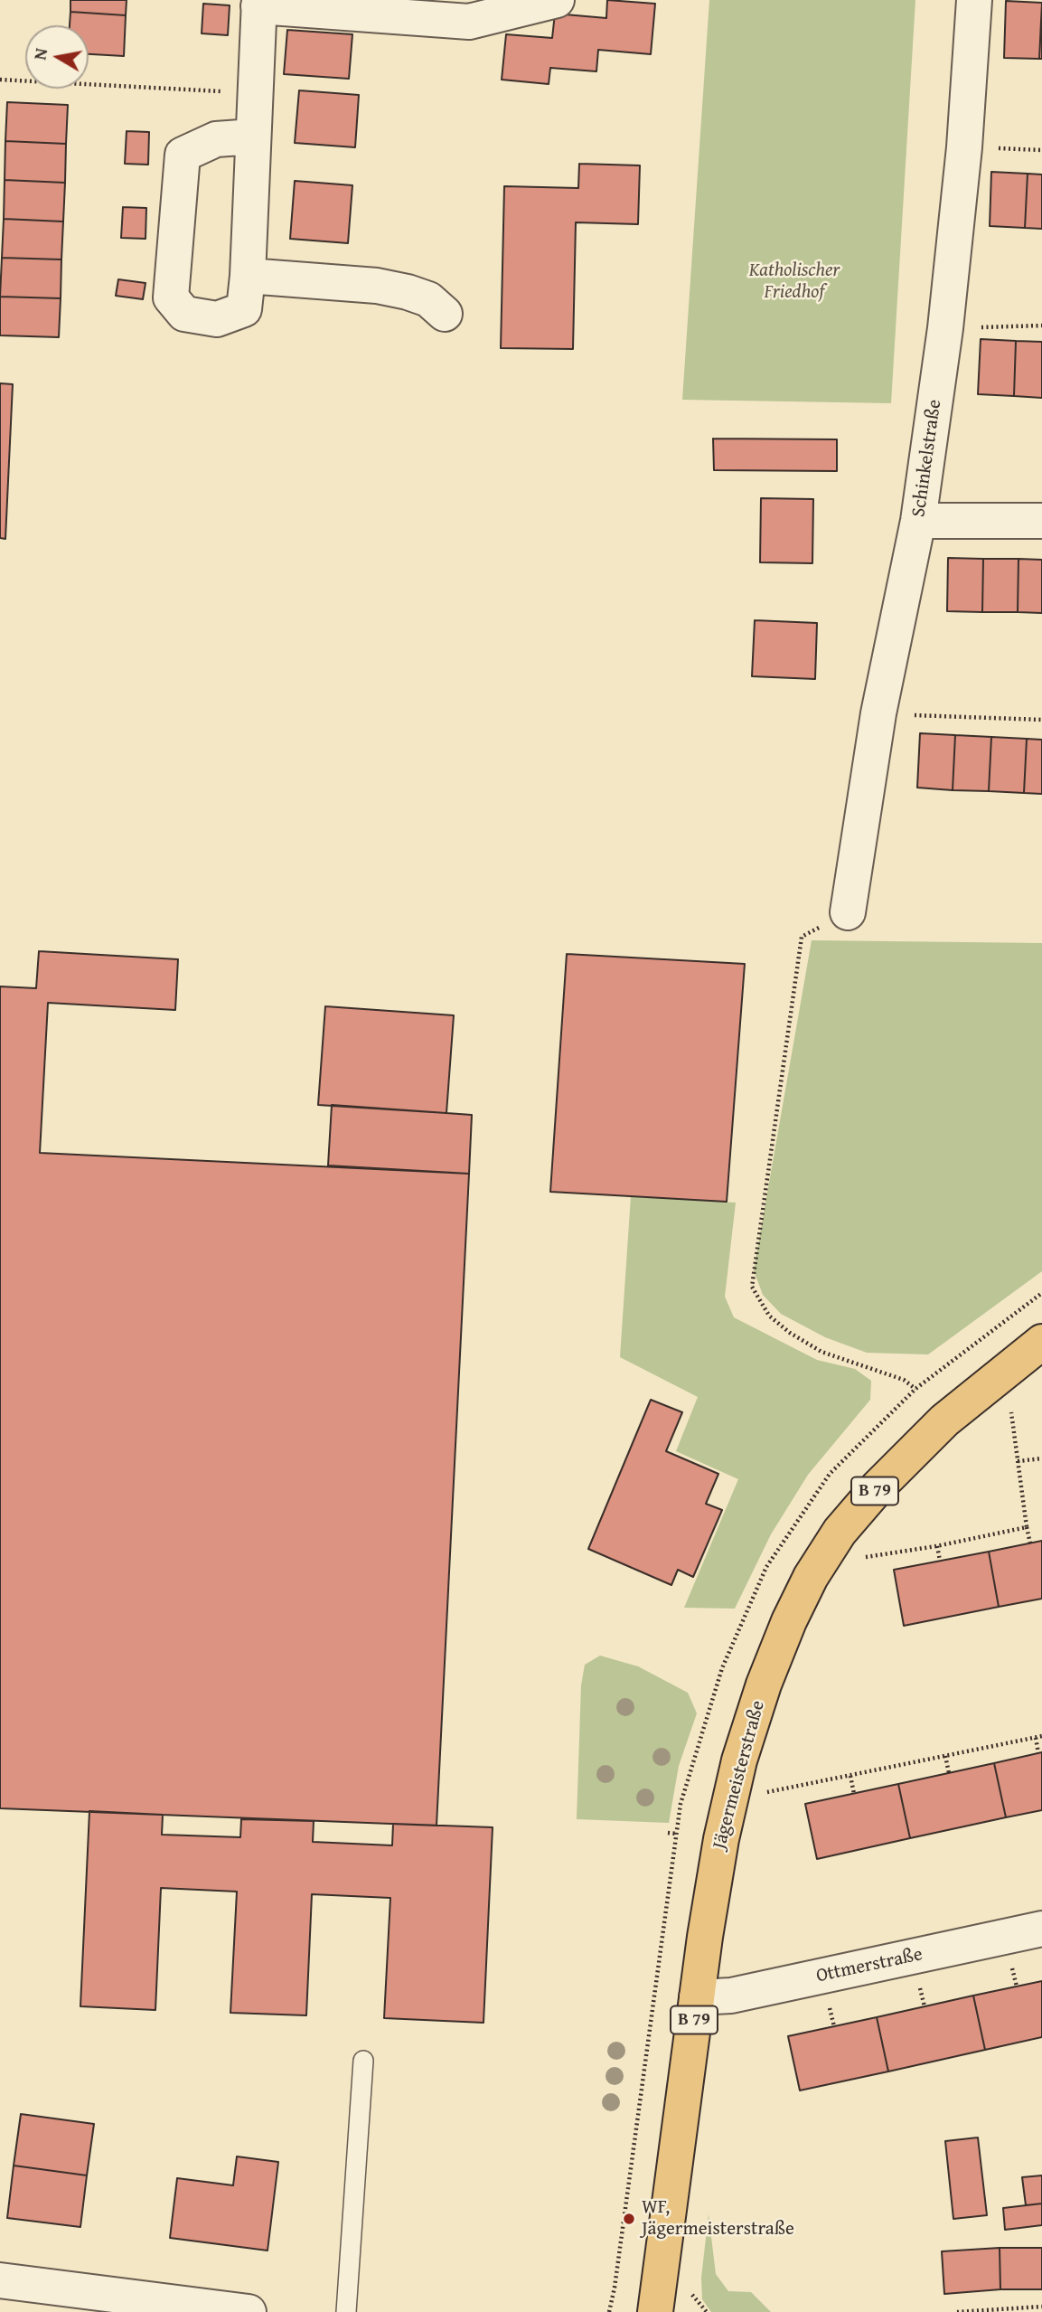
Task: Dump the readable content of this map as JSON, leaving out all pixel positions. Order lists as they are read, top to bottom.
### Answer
{
  "streets": {
    "main road": ["B 79", "Jägermeisterstraße"],
    "street": ["Schinkelstraße", "Ottmerstraße"]
  },
  "crossings": [
    ["Jägermeisterstraße", "Ottmerstraße"]
  ],
  "parks": ["Katholischer Friedhof"],
  "places": ["WF, Jägermeisterstraße"],
  "north": "left"
}
